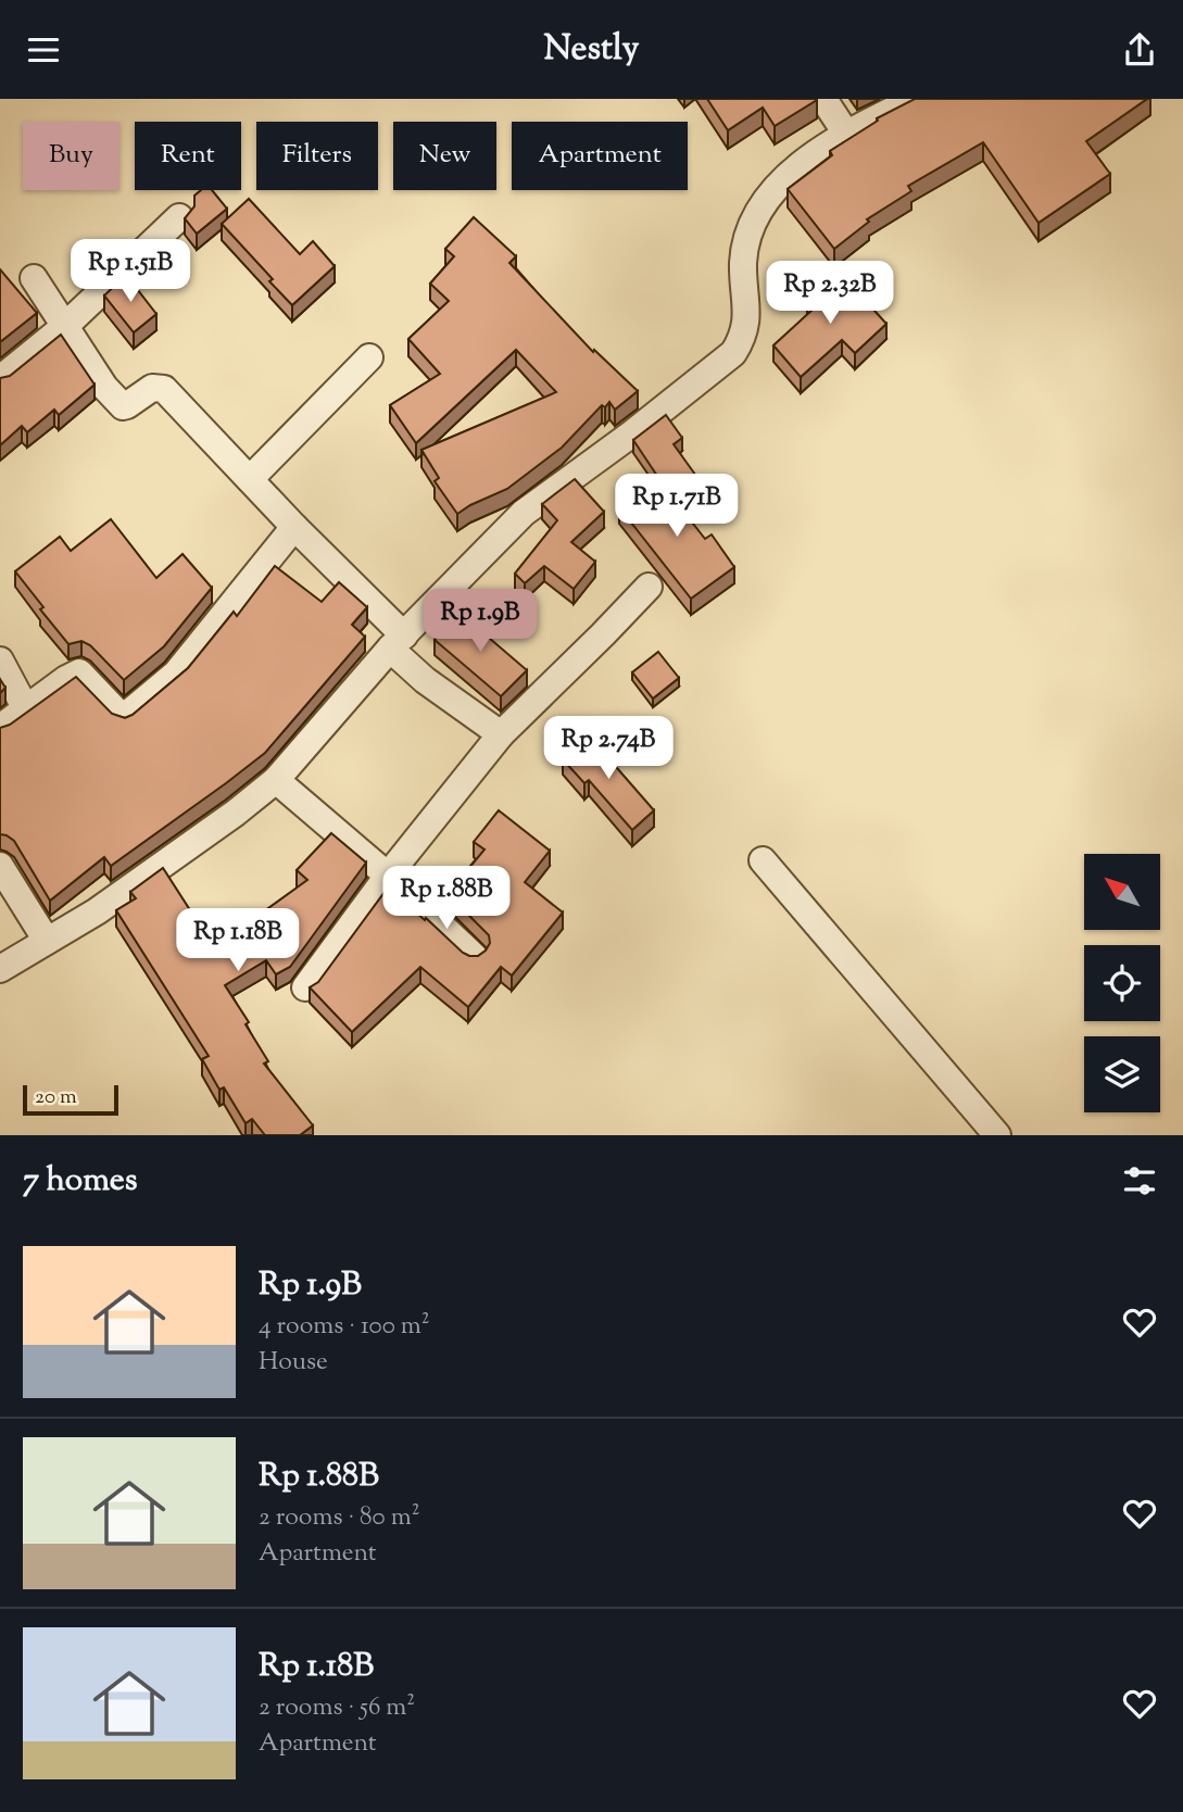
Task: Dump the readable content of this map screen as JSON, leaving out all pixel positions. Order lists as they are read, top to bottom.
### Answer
{
  "scale_bar": "20 m",
  "north": "top left",
  "page": {
    "header": "Nestly",
    "chip": [
      "Buy",
      "Rent",
      "Filters",
      "New",
      "Apartment"
    ],
    "price": [
      "Rp 1.51B",
      "Rp 2.32B",
      "Rp 1.71B",
      "Rp 1.9B",
      "Rp 2.74B",
      "Rp 1.88B",
      "Rp 1.18B"
    ],
    "scale": "20 m",
    "heading": "7 homes",
    "list": [
      {
        "name": "Rp 1.9B",
        "note": "4 rooms · 100 m² · House"
      },
      {
        "name": "Rp 1.88B",
        "note": "2 rooms · 80 m² · Apartment"
      },
      {
        "name": "Rp 1.18B",
        "note": "2 rooms · 56 m² · Apartment"
      }
    ]
  }
}
